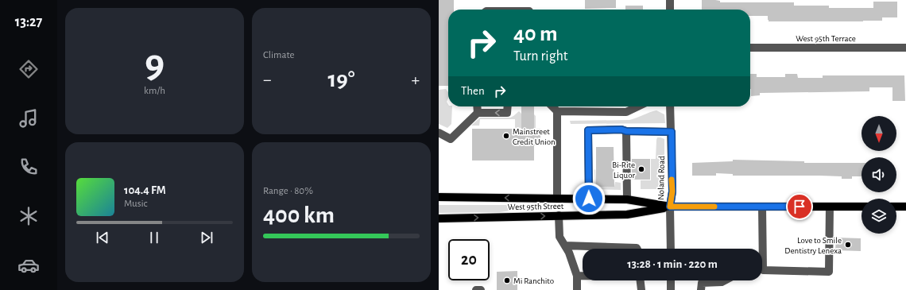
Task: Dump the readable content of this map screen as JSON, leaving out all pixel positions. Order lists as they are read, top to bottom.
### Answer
{
  "streets": {
    "main road": ["West 95th Street"],
    "street": ["West 95th Terrace", "Noland Road"]
  },
  "crossings": [
    ["Noland Road", "West 95th Street"]
  ],
  "places": [
    "Mainstreet Credit Union",
    "Bi-Rite Liquor",
    "Love to Smile Dentistry Lenexa",
    "Mi Ranchito"
  ],
  "north": "bottom",
  "page": {
    "tabs": "13:27",
    "tile": [
      ["9", "km/h"],
      "Climate",
      ["Range · 80%", "400 km"]
    ],
    "turn": ["40 m", "Turn right"],
    "heat": ["−", "19°", "+"],
    "then": "Then",
    "song": ["104.4 FM", "Music"],
    "limit": "20",
    "trip": "13:28 · 1 min · 220 m"
  }
}
